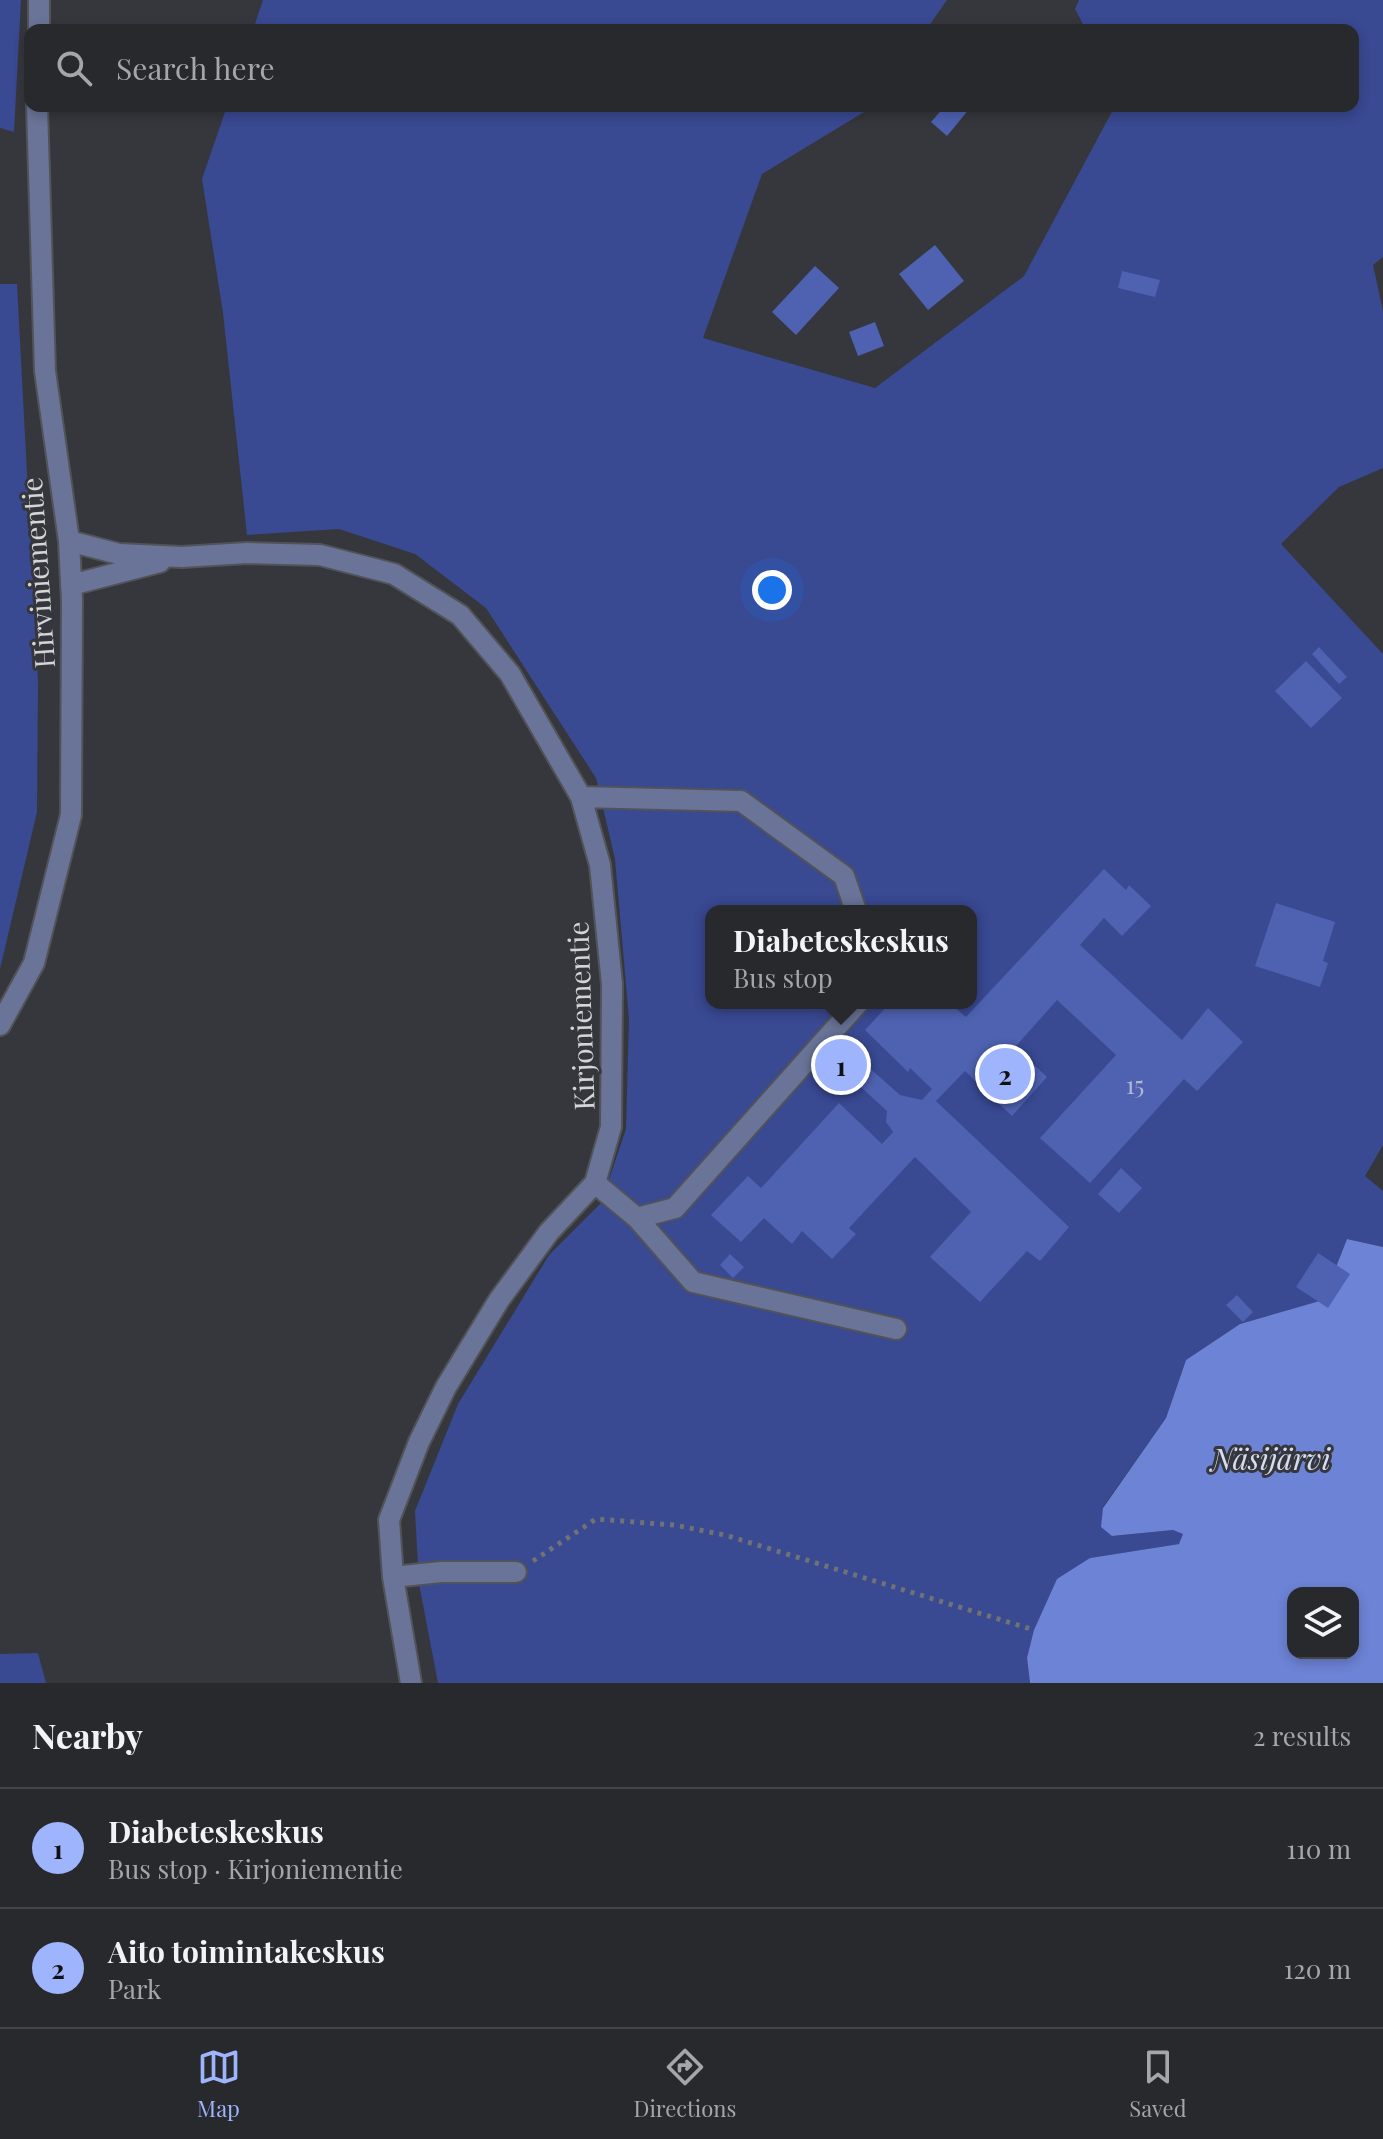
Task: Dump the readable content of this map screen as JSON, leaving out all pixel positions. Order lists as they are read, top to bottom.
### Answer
{
  "streets": {
    "street": ["Hirviniementie", "Kirjoniementie"]
  },
  "crossings": [
    ["Hirviniementie", "Kirjoniementie"]
  ],
  "water": ["Näsijärvi"],
  "house_numbers": ["15"],
  "page": {
    "search": "Search here",
    "popup": ["Diabeteskeskus", "Bus stop"],
    "pins": ["1", "2"],
    "heading": ["Nearby", "2 results"],
    "list": [
      {
        "mark": "1",
        "name": "Diabeteskeskus",
        "note": "Bus stop · Kirjoniementie",
        "value": "110 m"
      },
      {
        "mark": "2",
        "name": "Aito toimintakeskus",
        "note": "Park",
        "value": "120 m"
      }
    ],
    "nav": ["Map", "Directions", "Saved"]
  }
}
